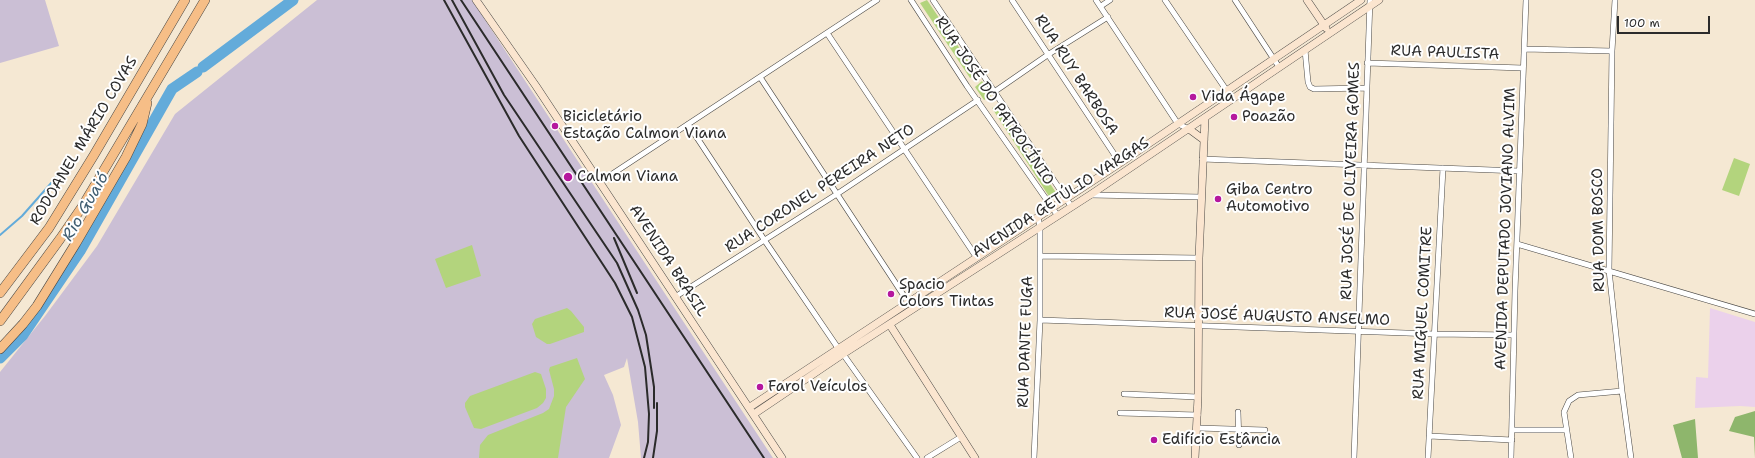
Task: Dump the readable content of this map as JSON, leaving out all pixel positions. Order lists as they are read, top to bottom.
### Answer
{
  "streets": {
    "highway": ["RODOANEL MÁRIO COVAS"],
    "main road": ["AVENIDA GETÚLIO VARGAS", "AVENIDA BRASIL"],
    "street": [
      "RUA PAULISTA",
      "RUA RUY BARBOSA",
      "RUA JOSÉ DO PATROCÍNIO",
      "RUA JOSÉ DE OLIVEIRA GOMES",
      "RUA CORONEL PEREIRA NETO",
      "AVENIDA DEPUTADO JOVIANO ALVIM",
      "RUA DOM BOSCO",
      "RUA MIGUEL COMITRE",
      "RUA JOSÉ AUGUSTO ANSELMO",
      "RUA DANTE FUGA"
    ]
  },
  "crossings": [
    ["RUA PAULISTA", "RUA JOSÉ DE OLIVEIRA GOMES"],
    ["RUA PAULISTA", "AVENIDA DEPUTADO JOVIANO ALVIM"],
    ["RUA RUY BARBOSA", "AVENIDA GETÚLIO VARGAS"],
    ["RUA JOSÉ DO PATROCÍNIO", "RUA CORONEL PEREIRA NETO"],
    ["RUA JOSÉ DO PATROCÍNIO", "AVENIDA GETÚLIO VARGAS"],
    ["RUA JOSÉ DE OLIVEIRA GOMES", "AVENIDA GETÚLIO VARGAS"],
    ["RUA JOSÉ DE OLIVEIRA GOMES", "RUA JOSÉ AUGUSTO ANSELMO"],
    ["RUA CORONEL PEREIRA NETO", "AVENIDA BRASIL"],
    ["AVENIDA GETÚLIO VARGAS", "AVENIDA BRASIL"],
    ["AVENIDA GETÚLIO VARGAS", "RUA DANTE FUGA"],
    ["AVENIDA DEPUTADO JOVIANO ALVIM", "RUA JOSÉ AUGUSTO ANSELMO"],
    ["RUA MIGUEL COMITRE", "RUA JOSÉ AUGUSTO ANSELMO"],
    ["RUA JOSÉ AUGUSTO ANSELMO", "RUA DANTE FUGA"]
  ],
  "water": ["Rio Guaió"],
  "places": [
    "Vida Ágape",
    "Poazão",
    "Bicicletário Estação Calmon Viana",
    "Calmon Viana",
    "Giba Centro Automotivo",
    "Spacio Colors Tintas",
    "Farol Veículos",
    "Edifício Estância"
  ],
  "scale_bar": "100 m"
}
